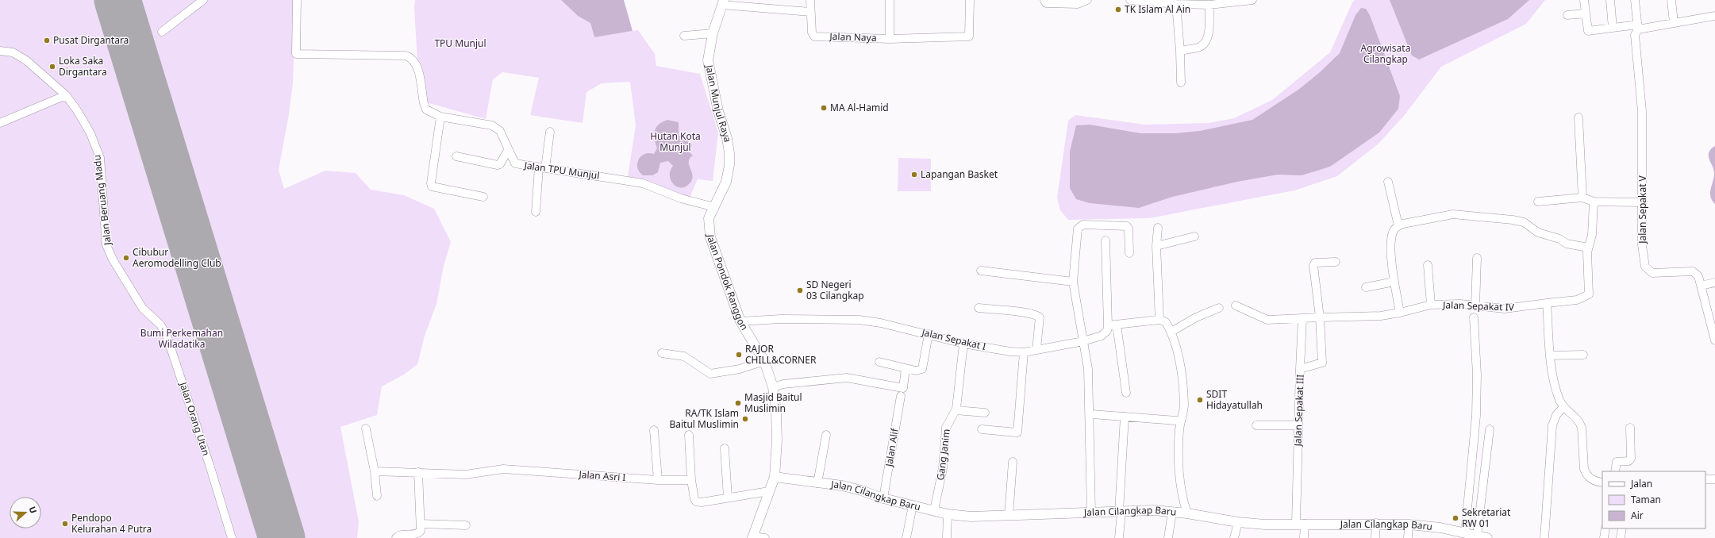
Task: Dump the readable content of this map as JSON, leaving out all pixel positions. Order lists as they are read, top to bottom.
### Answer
{
  "streets": {
    "street": [
      "Jalan Naya",
      "Jalan Munjul Raya",
      "Jalan TPU Munjul",
      "Jalan Beruang Madu",
      "Jalan Sepakat V",
      "Jalan Pondok Ranggon",
      "Jalan Sepakat IV",
      "Jalan Sepakat I",
      "Jalan Sepakat III",
      "Jalan Orang Utan",
      "Jalan Alif",
      "Gang Janim",
      "Jalan Asri I",
      "Jalan Cilangkap Baru"
    ]
  },
  "crossings": [
    ["Jalan Munjul Raya", "Jalan TPU Munjul"],
    ["Jalan Munjul Raya", "Jalan Pondok Ranggon"],
    ["Jalan TPU Munjul", "Jalan Pondok Ranggon"],
    ["Jalan Beruang Madu", "Jalan Orang Utan"],
    ["Jalan Pondok Ranggon", "Jalan Sepakat I"],
    ["Jalan Pondok Ranggon", "Jalan Cilangkap Baru"],
    ["Jalan Sepakat I", "Gang Janim"],
    ["Jalan Sepakat III", "Jalan Cilangkap Baru"],
    ["Jalan Alif", "Jalan Cilangkap Baru"],
    ["Gang Janim", "Jalan Cilangkap Baru"]
  ],
  "parks": [
    "TPU Munjul",
    "Agrowisata Cilangkap",
    "Hutan Kota Munjul",
    "Bumi Perkemahan Wiladatika"
  ],
  "places": [
    "TK Islam Al Ain",
    "Pusat Dirgantara",
    "Loka Saka Dirgantara",
    "MA Al-Hamid",
    "Lapangan Basket",
    "Cibubur Aeromodelling Club",
    "SD Negeri 03 Cilangkap",
    "RAJOR CHILL&CORNER",
    "SDIT Hidayatullah",
    "Masjid Baitul Muslimin",
    "RA/TK Islam Baitul Muslimin",
    "Sekretariat RW 01",
    "Pendopo Kelurahan 4 Putra"
  ],
  "legend": ["Jalan", "Taman", "Air"],
  "north": "right"
}
